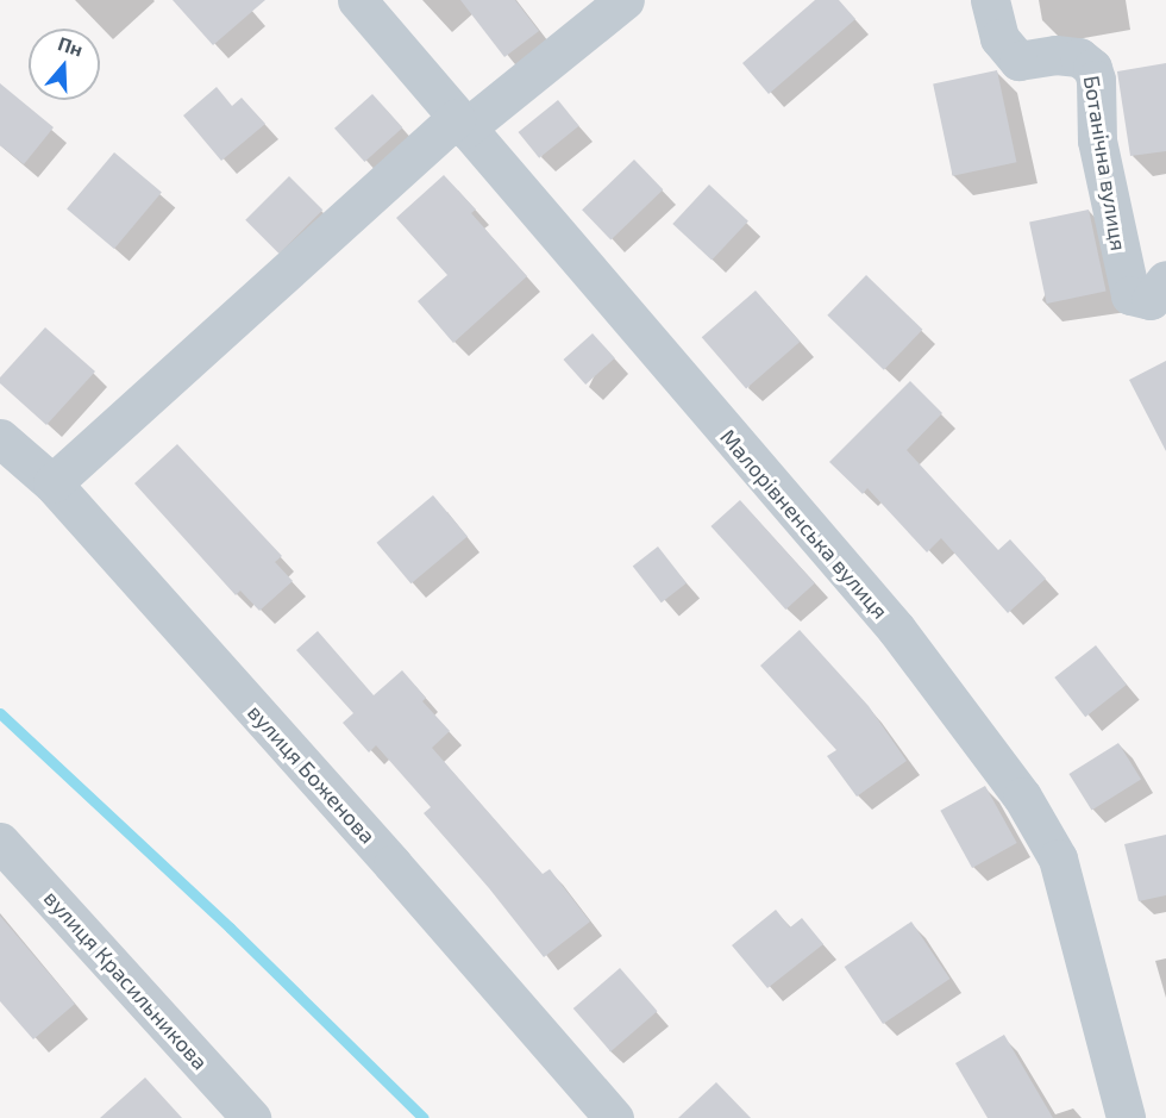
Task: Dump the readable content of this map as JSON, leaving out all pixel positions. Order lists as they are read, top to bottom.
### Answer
{
  "streets": {
    "street": [
      "Ботанічна вулиця",
      "Малорівненська вулиця",
      "вулиця Боженова",
      "вулиця Красильникова"
    ]
  },
  "north": "top"
}
